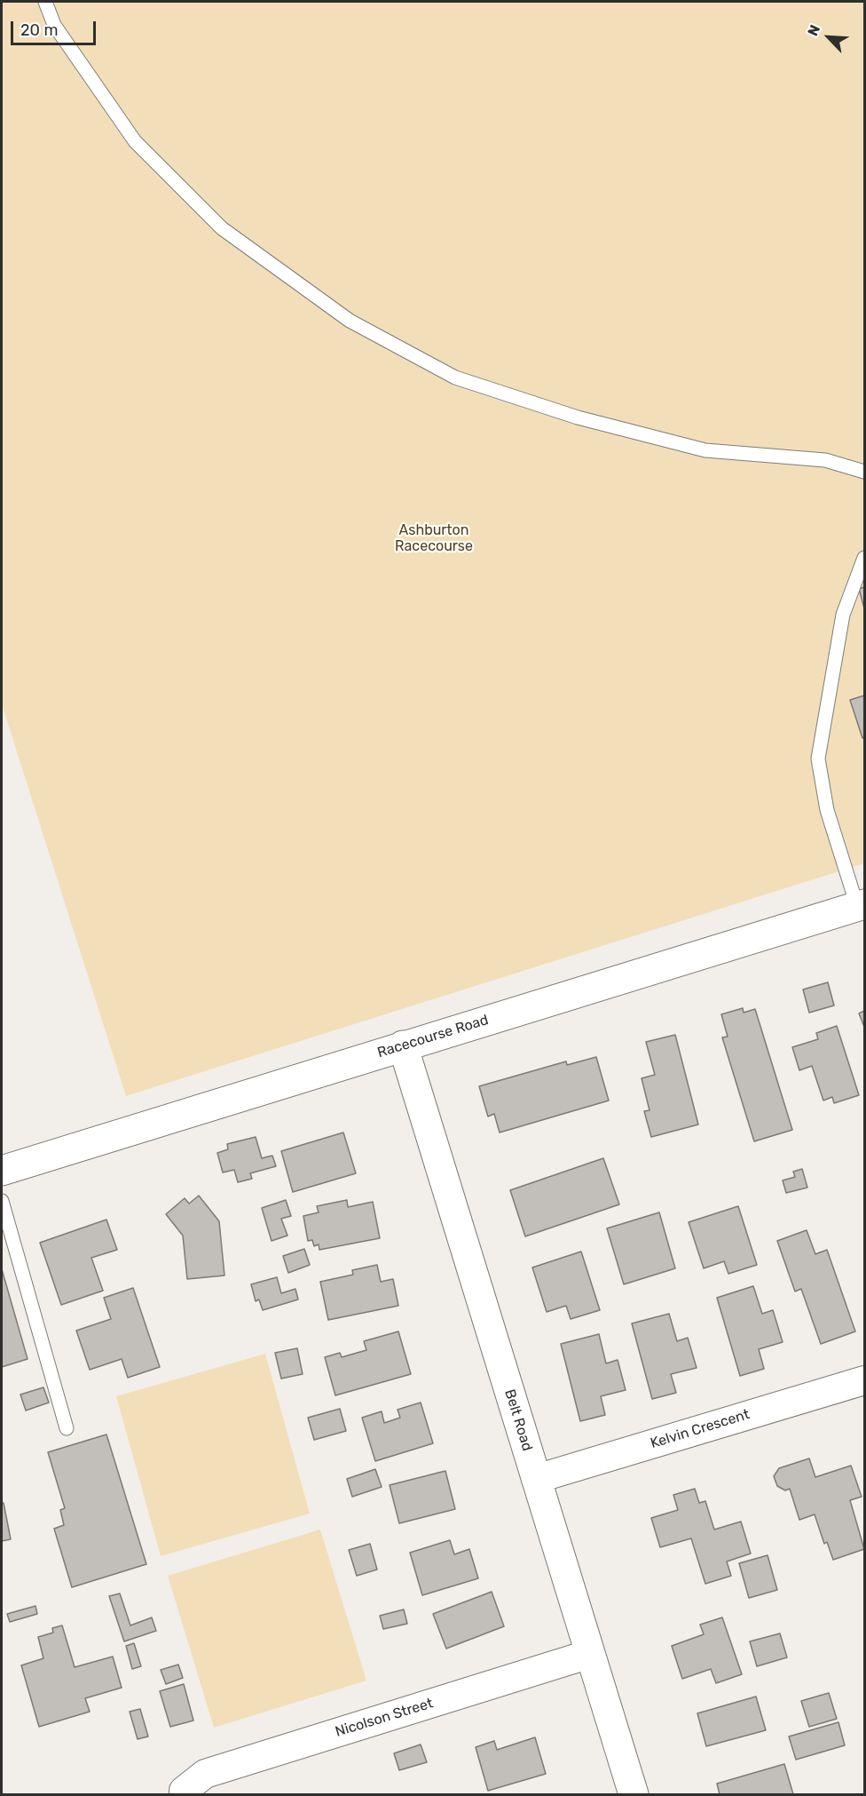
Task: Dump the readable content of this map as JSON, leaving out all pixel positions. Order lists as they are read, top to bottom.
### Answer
{
  "streets": {
    "street": [
      "Racecourse Road",
      "Belt Road",
      "Kelvin Crescent",
      "Nicolson Street"
    ]
  },
  "crossings": [
    ["Racecourse Road", "Belt Road"],
    ["Belt Road", "Kelvin Crescent"],
    ["Belt Road", "Nicolson Street"]
  ],
  "parks": ["Ashburton Racecourse"],
  "scale_bar": "20 m",
  "north": "top left"
}
